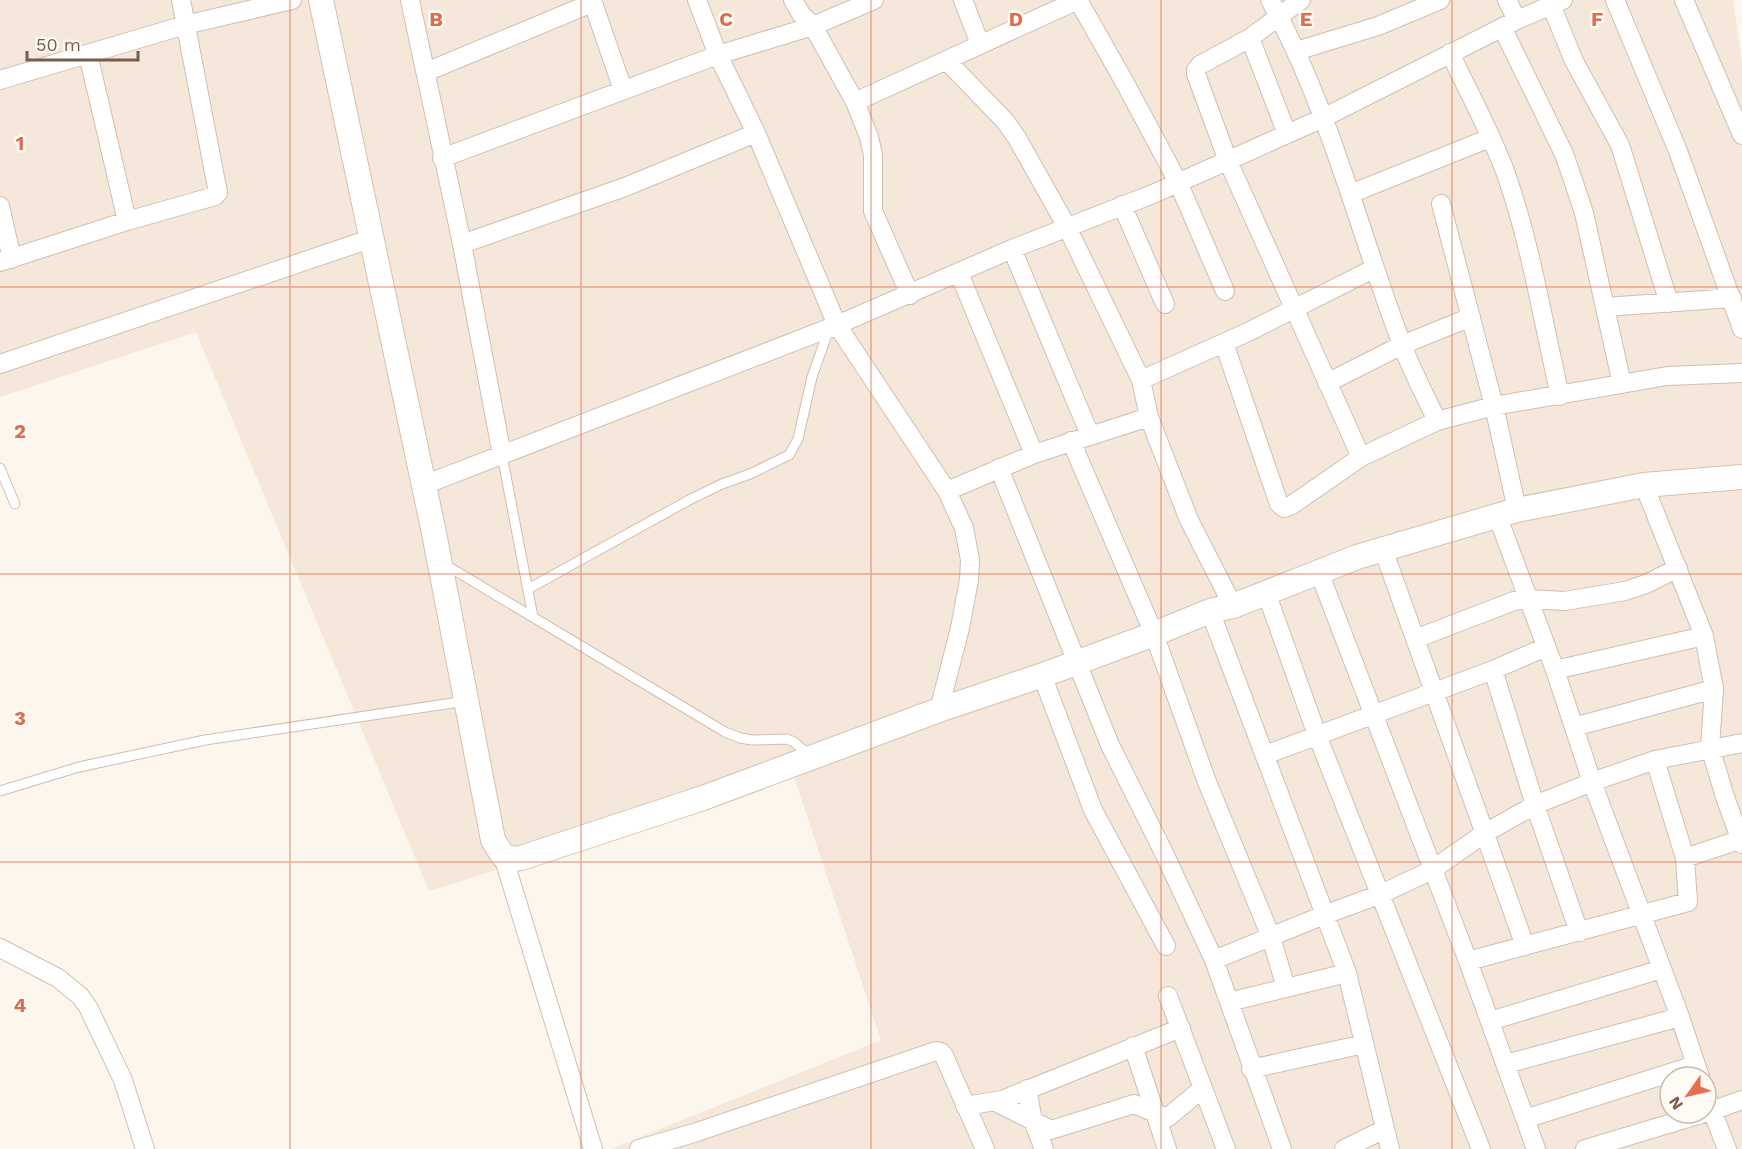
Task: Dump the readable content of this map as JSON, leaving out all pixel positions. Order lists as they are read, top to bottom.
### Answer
{
  "scale_bar": "50 m",
  "north": "bottom left",
  "grid": {
    "columns": [
      "B",
      "C",
      "D",
      "E",
      "F"
    ],
    "rows": [
      "1",
      "2",
      "3",
      "4"
    ]
  }
}
